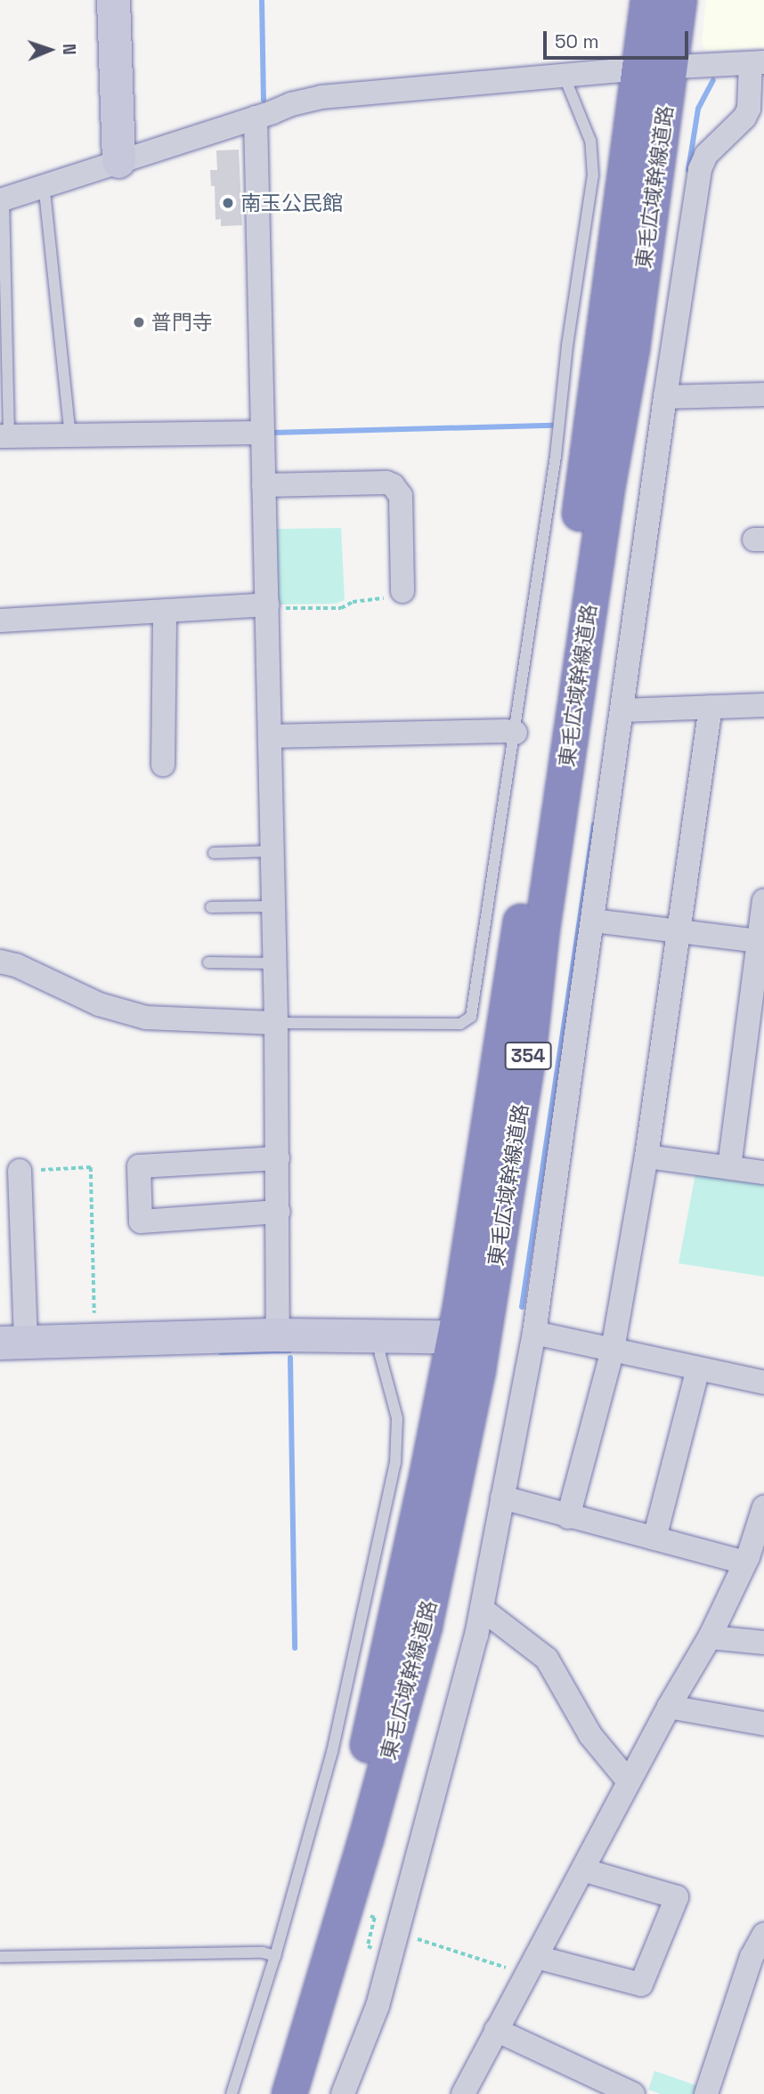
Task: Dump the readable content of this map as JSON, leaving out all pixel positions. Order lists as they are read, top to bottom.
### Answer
{
  "streets": {
    "highway": ["東毛広域幹線道路", "354"]
  },
  "places": ["南玉公民館", "普門寺"],
  "scale_bar": "50 m",
  "north": "right"
}
